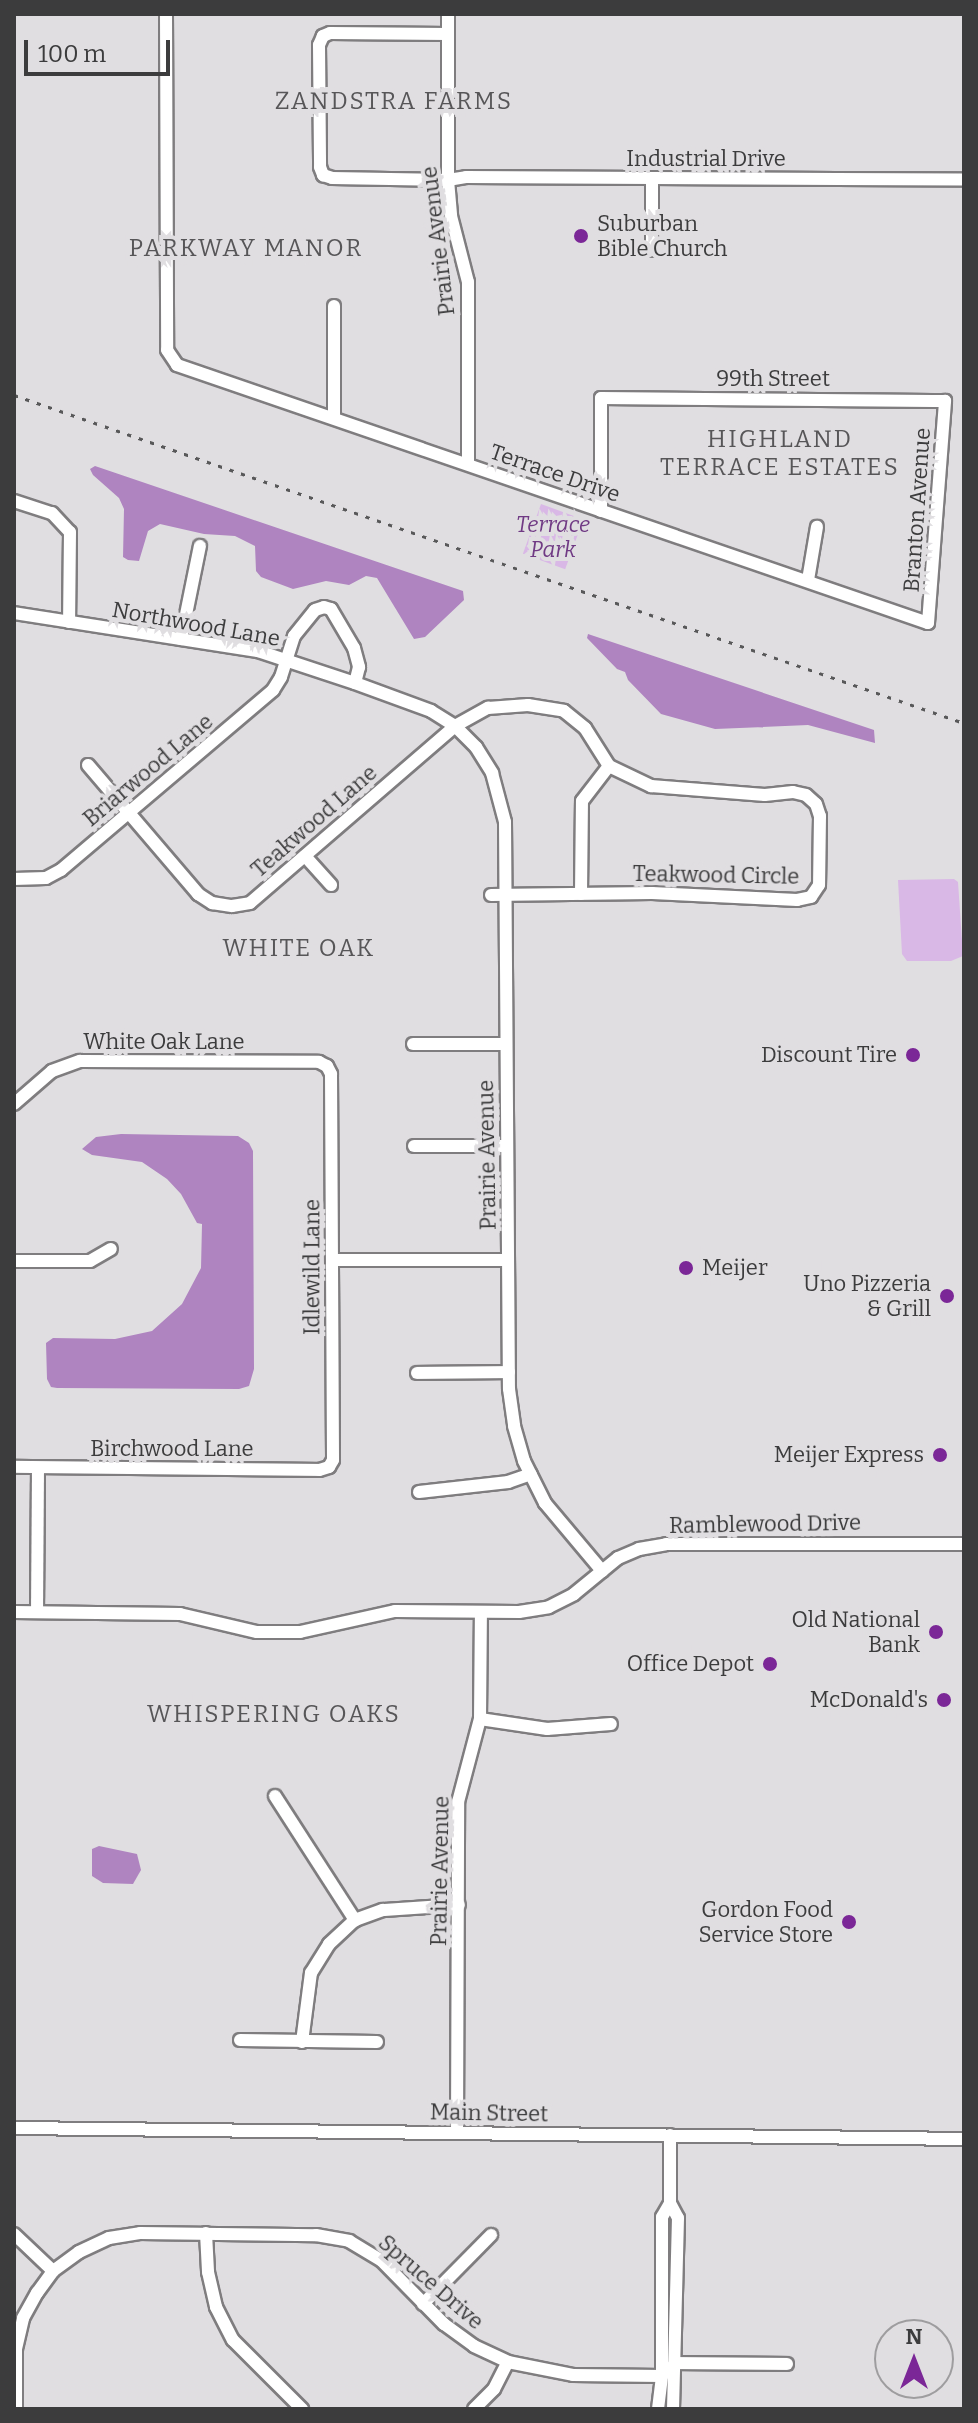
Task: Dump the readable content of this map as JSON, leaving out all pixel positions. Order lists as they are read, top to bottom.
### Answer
{
  "streets": {
    "street": [
      "Industrial Drive",
      "Prairie Avenue",
      "99th Street",
      "Terrace Drive",
      "Branton Avenue",
      "Northwood Lane",
      "Briarwood Lane",
      "Teakwood Lane",
      "Teakwood Circle",
      "White Oak Lane",
      "Idlewild Lane",
      "Birchwood Lane",
      "Ramblewood Drive",
      "Main Street",
      "Spruce Drive"
    ]
  },
  "crossings": [
    ["Industrial Drive", "Prairie Avenue"],
    ["Prairie Avenue", "Terrace Drive"],
    ["Prairie Avenue", "Northwood Lane"],
    ["Prairie Avenue", "Teakwood Lane"],
    ["Prairie Avenue", "Teakwood Circle"],
    ["Prairie Avenue", "Ramblewood Drive"],
    ["Prairie Avenue", "Main Street"],
    ["99th Street", "Terrace Drive"],
    ["99th Street", "Branton Avenue"],
    ["Terrace Drive", "Branton Avenue"],
    ["Northwood Lane", "Briarwood Lane"],
    ["Northwood Lane", "Teakwood Lane"],
    ["Briarwood Lane", "Teakwood Lane"],
    ["White Oak Lane", "Idlewild Lane"],
    ["Idlewild Lane", "Birchwood Lane"]
  ],
  "districts": [
    "ZANDSTRA FARMS",
    "PARKWAY MANOR",
    "HIGHLAND TERRACE ESTATES",
    "WHITE OAK",
    "WHISPERING OAKS"
  ],
  "parks": ["Terrace Park"],
  "places": [
    "Suburban Bible Church",
    "Discount Tire",
    "Meijer",
    "Uno Pizzeria & Grill",
    "Meijer Express",
    "Old National Bank",
    "Office Depot",
    "McDonald's",
    "Gordon Food Service Store"
  ],
  "scale_bar": "100 m",
  "north": "top"
}
